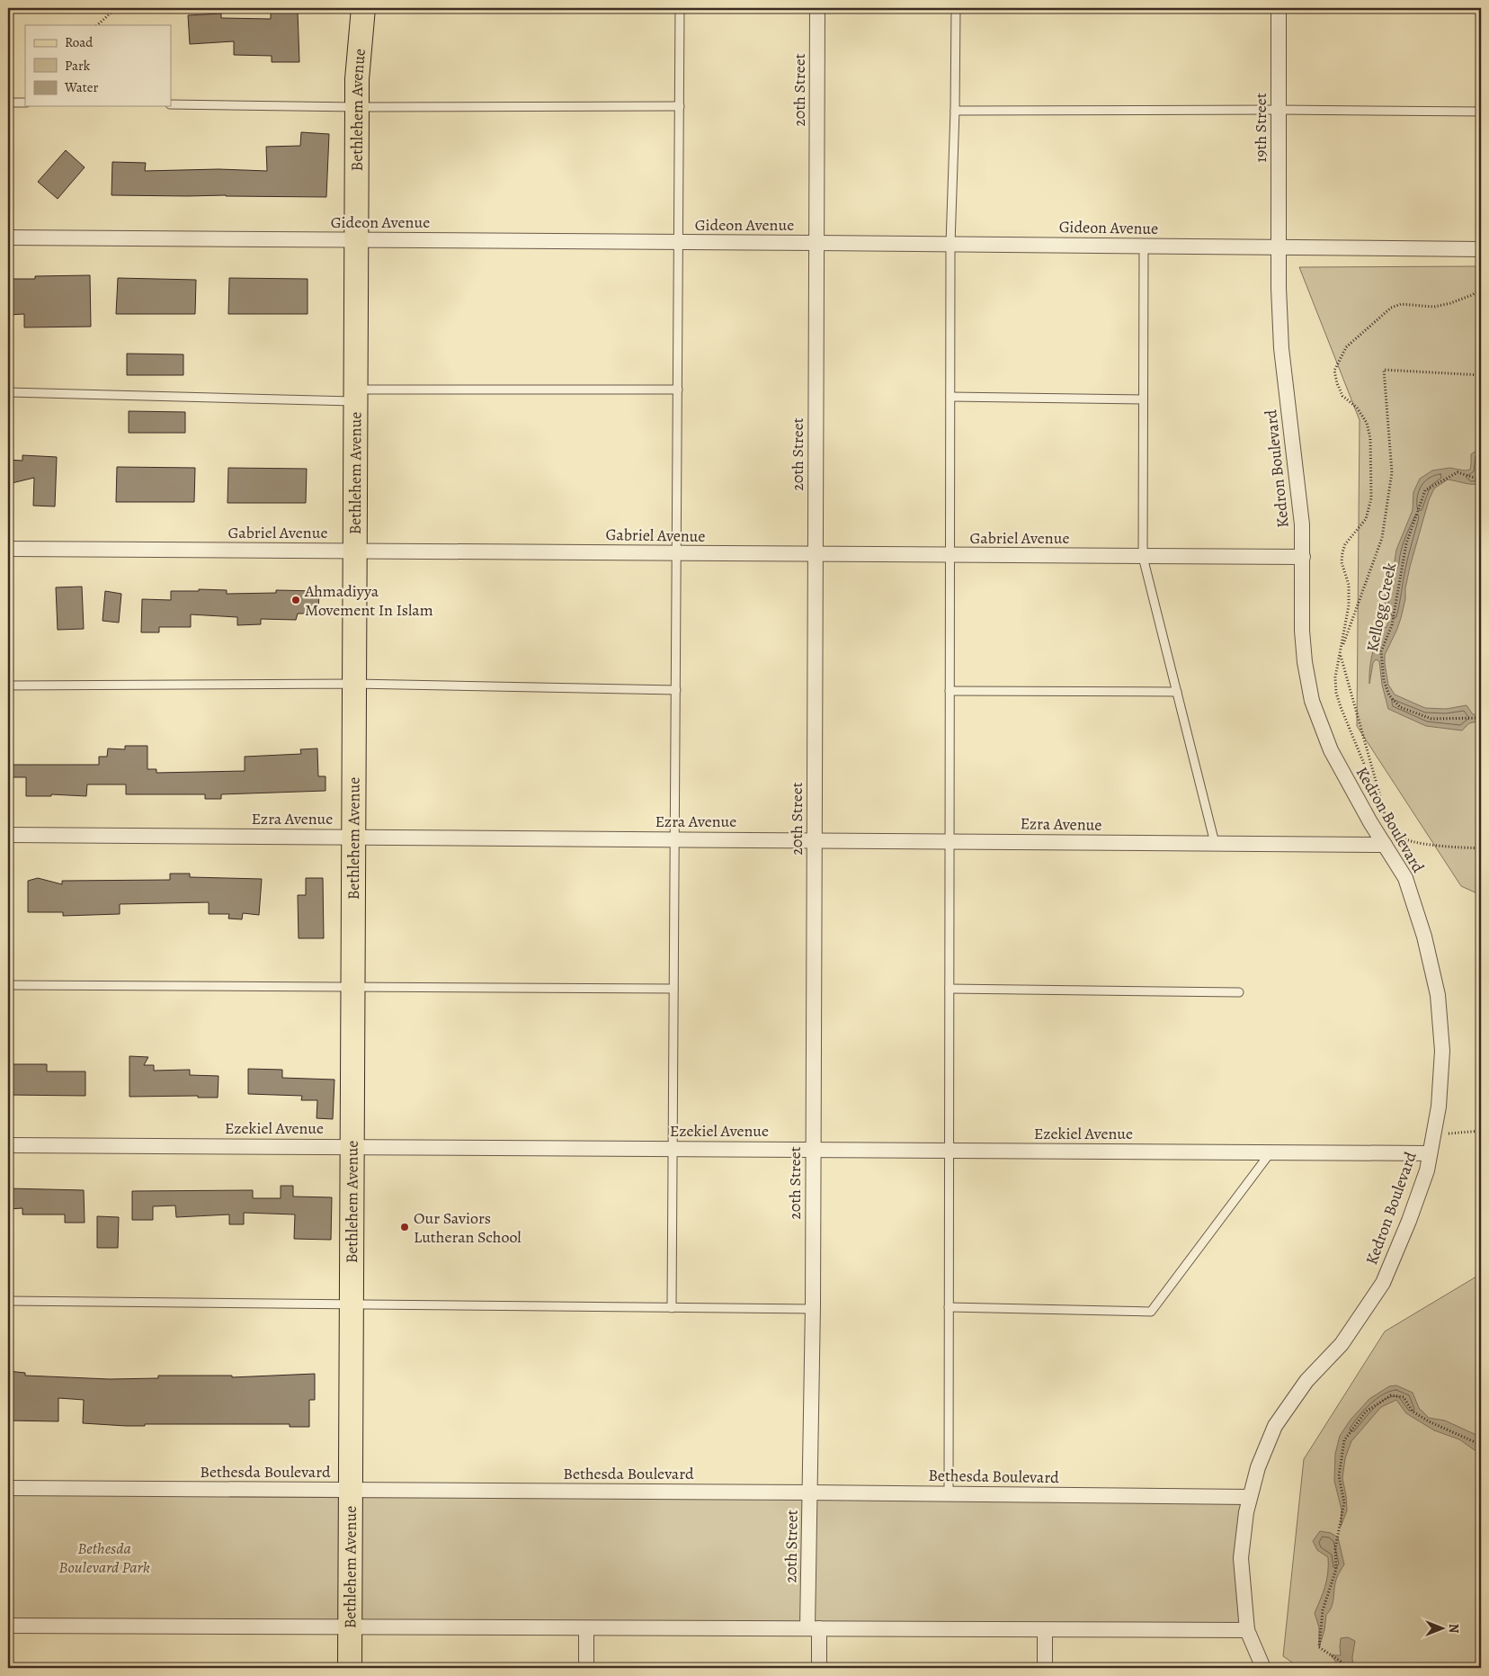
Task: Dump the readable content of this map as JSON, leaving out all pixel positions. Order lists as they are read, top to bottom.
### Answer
{
  "streets": {
    "main road": ["Bethlehem Avenue"],
    "street": [
      "20th Street",
      "19th Street",
      "Gideon Avenue",
      "Kedron Boulevard",
      "Gabriel Avenue",
      "Ezra Avenue",
      "Ezekiel Avenue",
      "Bethesda Boulevard"
    ],
    "path": ["Kellogg Creek"]
  },
  "crossings": [
    ["20th Street", "Gideon Avenue"],
    ["20th Street", "Gabriel Avenue"],
    ["20th Street", "Ezra Avenue"],
    ["20th Street", "Ezekiel Avenue"],
    ["20th Street", "Bethesda Boulevard"],
    ["Bethlehem Avenue", "Gideon Avenue"],
    ["Bethlehem Avenue", "Gabriel Avenue"],
    ["Bethlehem Avenue", "Ezra Avenue"],
    ["Bethlehem Avenue", "Ezekiel Avenue"],
    ["Bethlehem Avenue", "Bethesda Boulevard"],
    ["19th Street", "Gideon Avenue"],
    ["19th Street", "Kedron Boulevard"],
    ["Gideon Avenue", "Kedron Boulevard"],
    ["Kedron Boulevard", "Gabriel Avenue"],
    ["Kedron Boulevard", "Ezra Avenue"],
    ["Kedron Boulevard", "Ezekiel Avenue"],
    ["Kedron Boulevard", "Bethesda Boulevard"]
  ],
  "parks": ["Bethesda Boulevard Park"],
  "places": ["Ahmadiyya Movement In Islam", "Our Saviors Lutheran School"],
  "legend": ["Road", "Park", "Water"],
  "north": "right"
}
